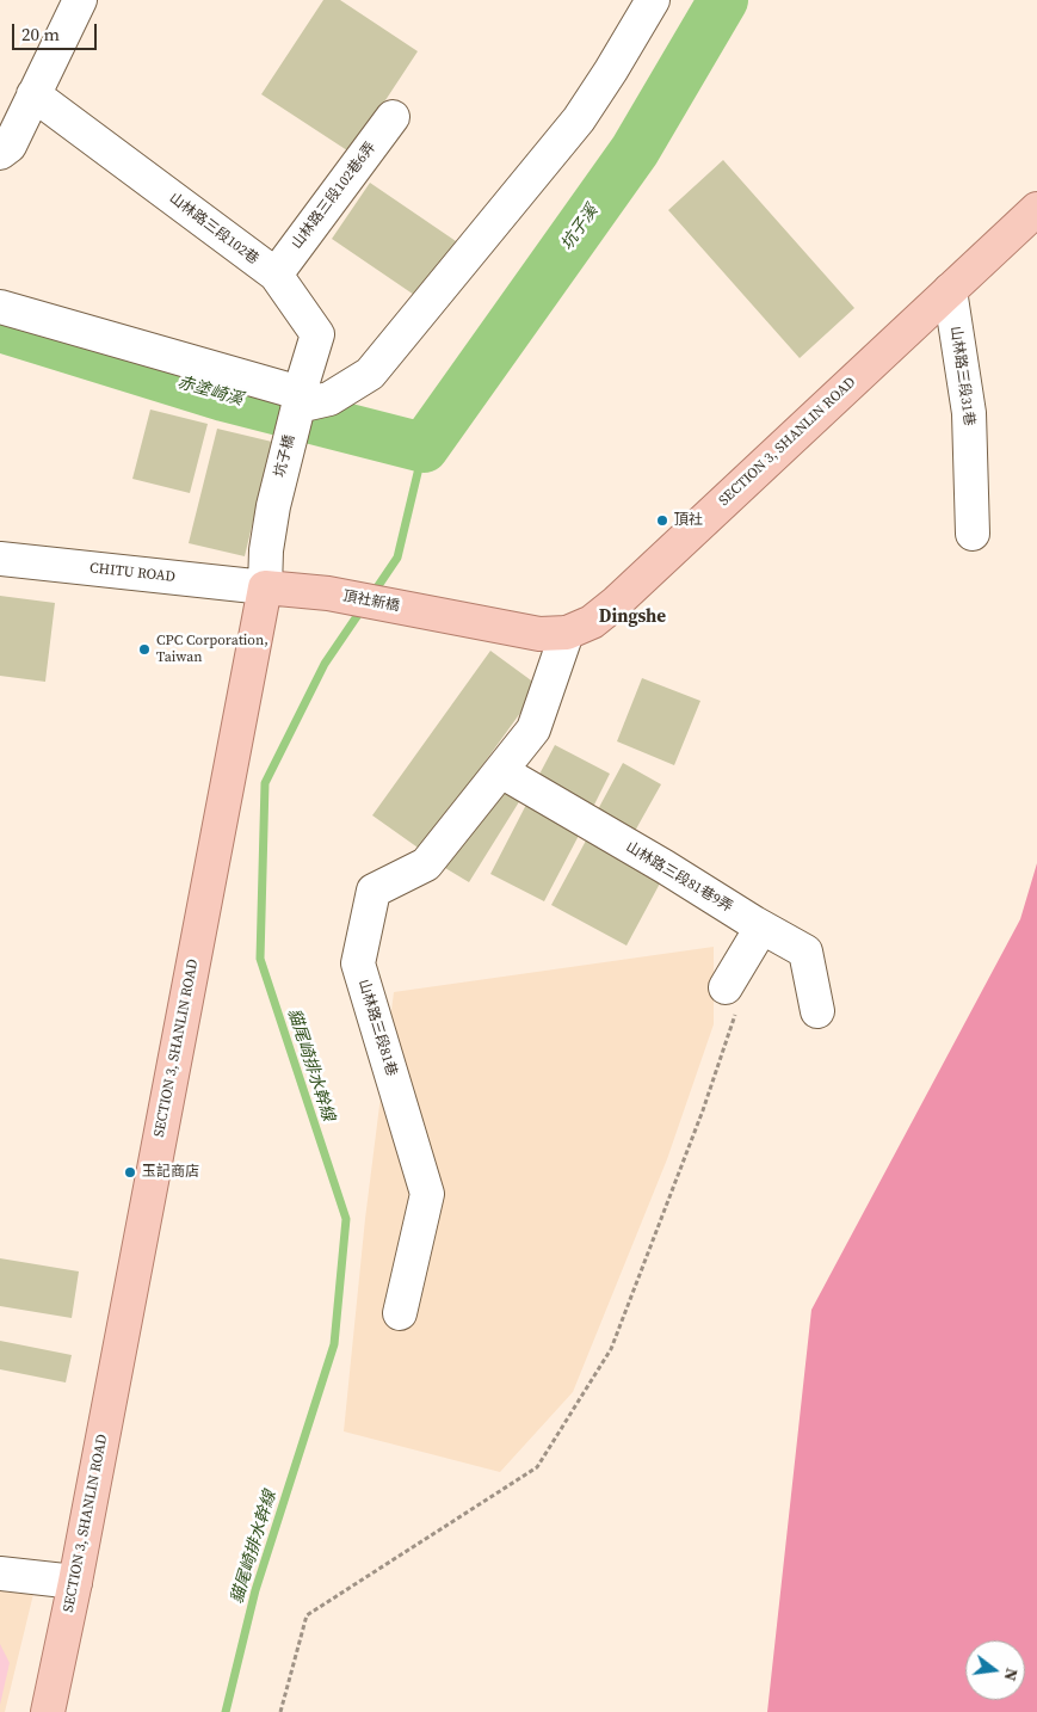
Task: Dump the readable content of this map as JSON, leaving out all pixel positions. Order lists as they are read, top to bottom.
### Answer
{
  "streets": {
    "main road": ["SECTION 3, SHANLIN ROAD", "頂社新橋"],
    "street": [
      "山林路三段102巷6弄",
      "山林路三段102巷",
      "山林路三段31巷",
      "坑子橋",
      "CHITU ROAD",
      "山林路三段81巷9弄",
      "山林路三段81巷"
    ]
  },
  "crossings": [
    ["山林路三段102巷6弄", "山林路三段102巷"],
    ["山林路三段102巷", "坑子橋"],
    ["山林路三段31巷", "SECTION 3, SHANLIN ROAD"],
    ["SECTION 3, SHANLIN ROAD", "坑子橋"],
    ["SECTION 3, SHANLIN ROAD", "CHITU ROAD"],
    ["SECTION 3, SHANLIN ROAD", "頂社新橋"],
    ["SECTION 3, SHANLIN ROAD", "山林路三段81巷"],
    ["坑子橋", "CHITU ROAD"],
    ["坑子橋", "頂社新橋"],
    ["CHITU ROAD", "頂社新橋"],
    ["山林路三段81巷9弄", "山林路三段81巷"]
  ],
  "districts": ["Dingshe"],
  "water": ["坑子溪", "赤塗崎溪", "貓尾崎排水幹線"],
  "places": ["頂社", "CPC Corporation, Taiwan", "玉記商店"],
  "scale_bar": "20 m",
  "north": "right"
}
